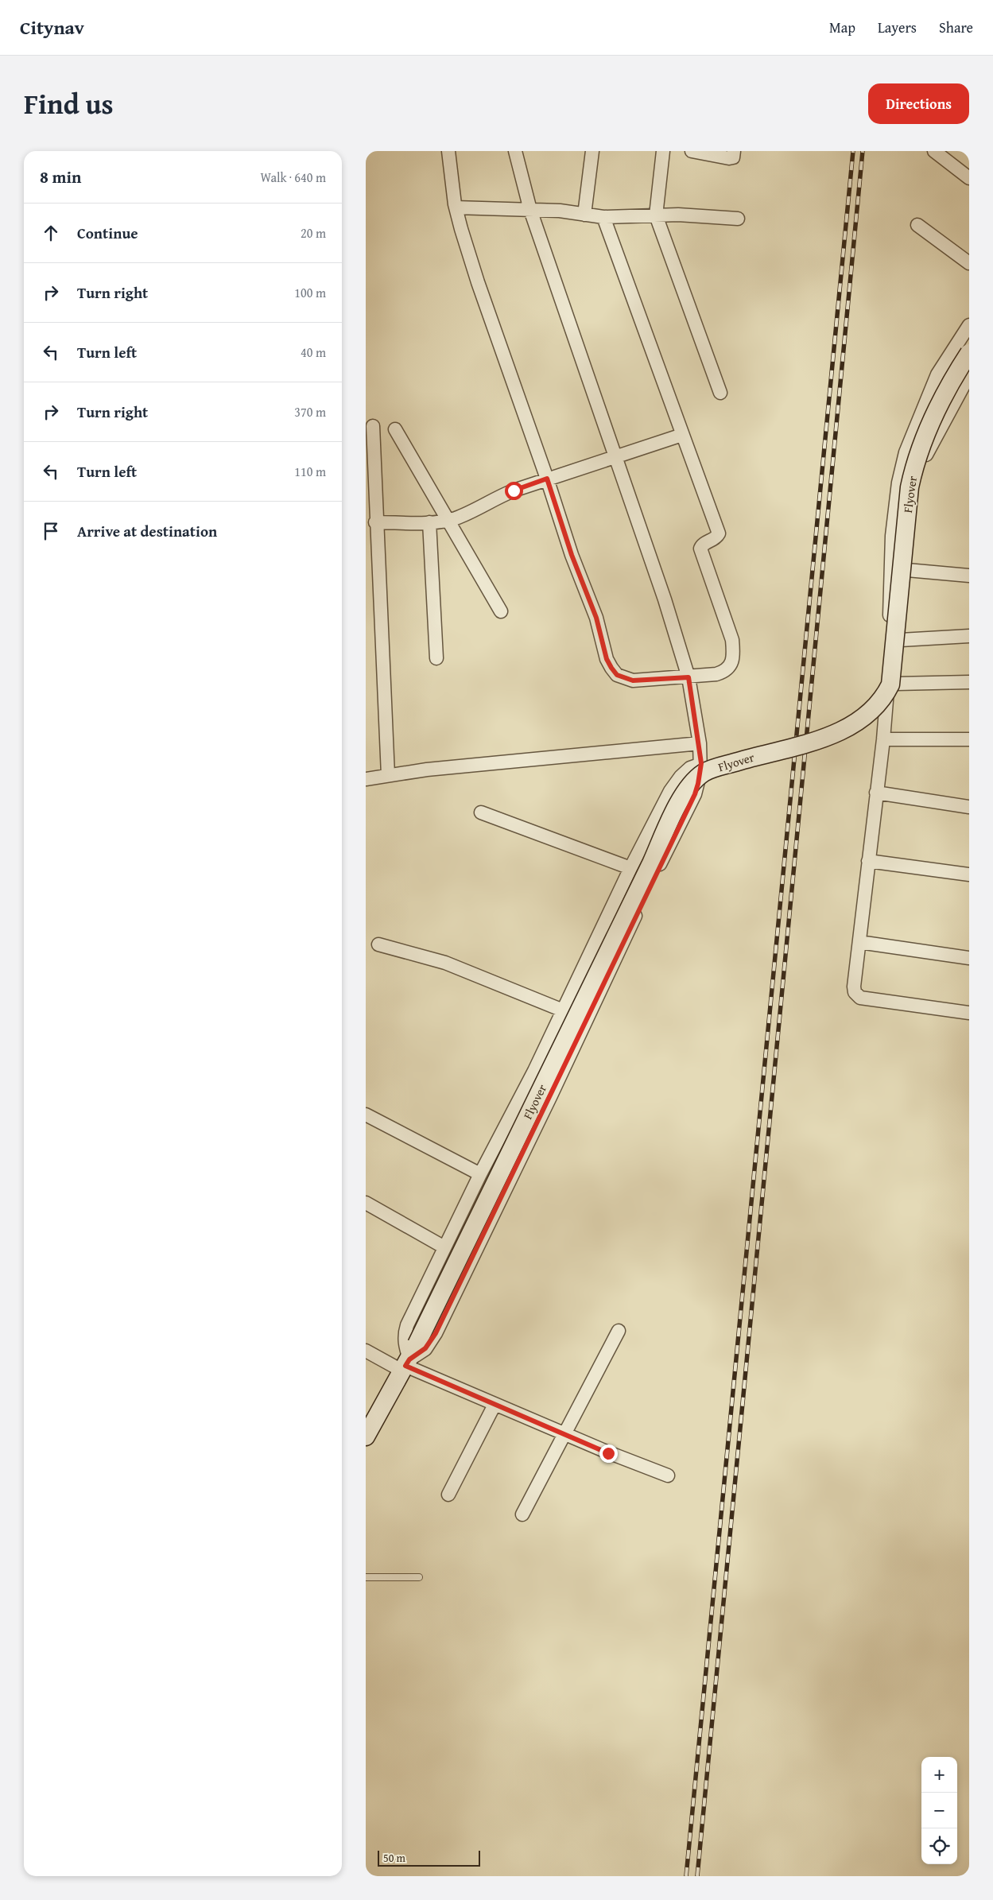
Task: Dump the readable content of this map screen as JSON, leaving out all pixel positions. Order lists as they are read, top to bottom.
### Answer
{
  "streets": {
    "main road": ["Flyover"]
  },
  "scale_bar": "50 m",
  "page": {
    "header": "Citynav",
    "nav": ["Map", "Layers", "Share"],
    "title": "Find us",
    "buttons": "Directions",
    "heading": ["8 min", "Walk · 640 m"],
    "list": [
      ["Continue", "20 m"],
      ["Turn right", "100 m"],
      ["Turn left", "40 m"],
      ["Turn right", "370 m"],
      ["Turn left", "110 m"],
      "Arrive at destination"
    ],
    "map_buttons": ["+", "−"],
    "scale": "50 m"
  }
}
